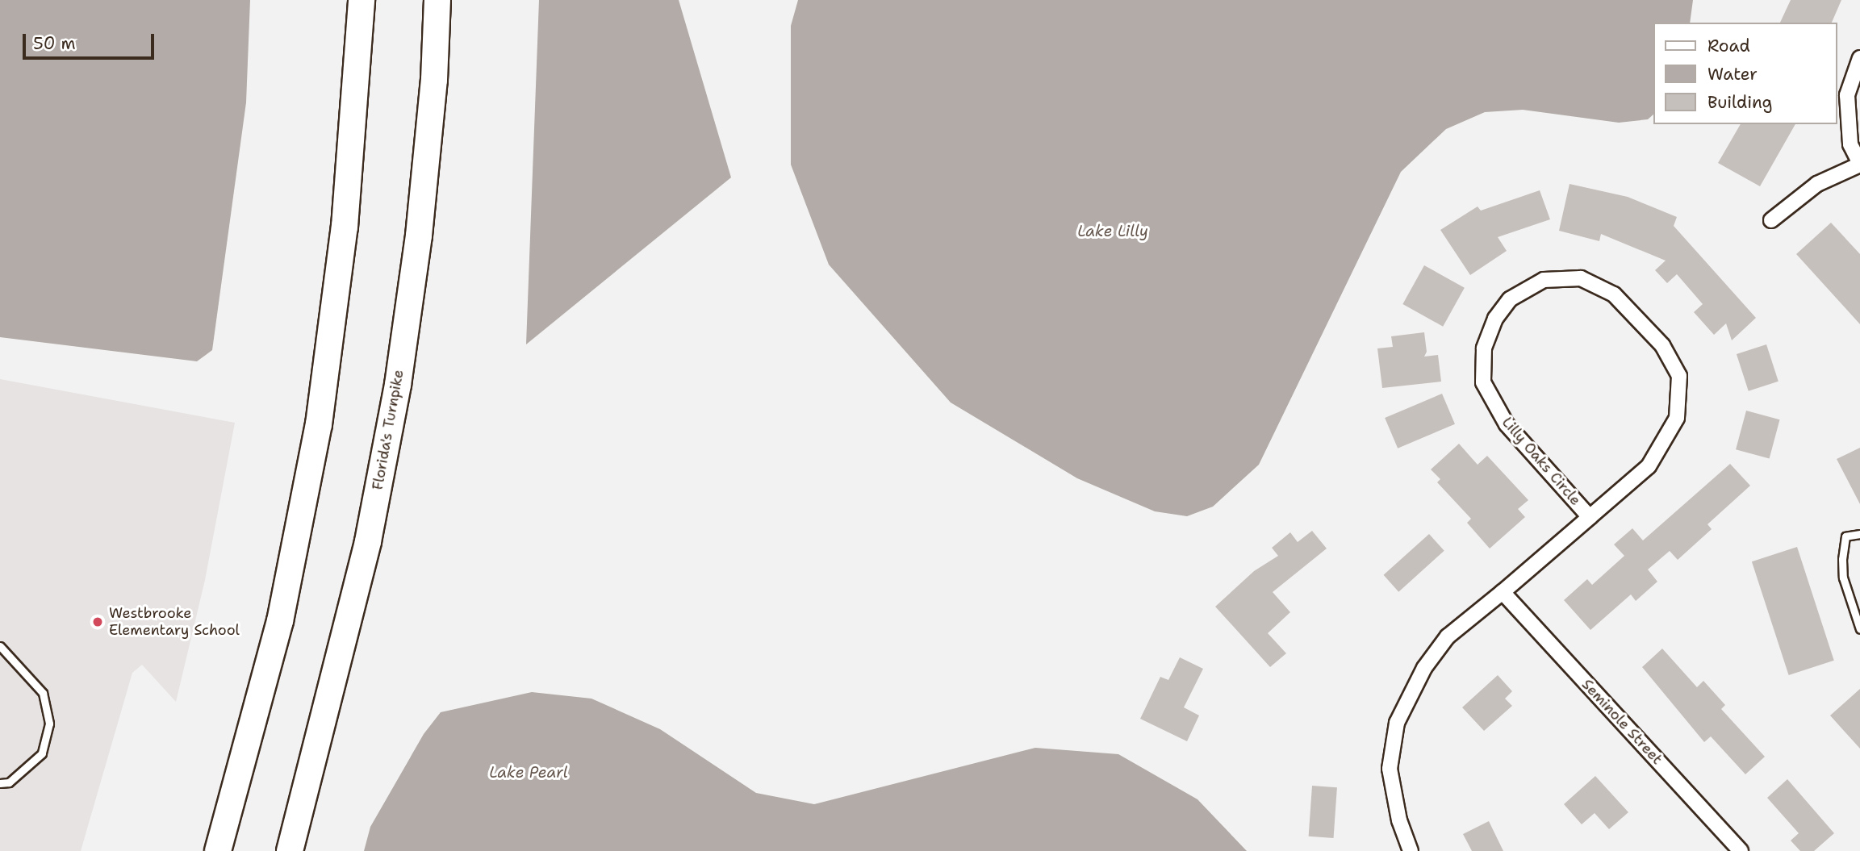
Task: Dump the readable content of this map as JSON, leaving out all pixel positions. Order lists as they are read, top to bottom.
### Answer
{
  "streets": {
    "highway": ["Florida's Turnpike"],
    "street": ["Lilly Oaks Circle", "Seminole Street"]
  },
  "crossings": [
    ["Lilly Oaks Circle", "Seminole Street"]
  ],
  "water": ["Lake Lilly", "Lake Pearl"],
  "places": ["Westbrooke Elementary School"],
  "legend": ["Road", "Water", "Building"],
  "scale_bar": "50 m"
}
